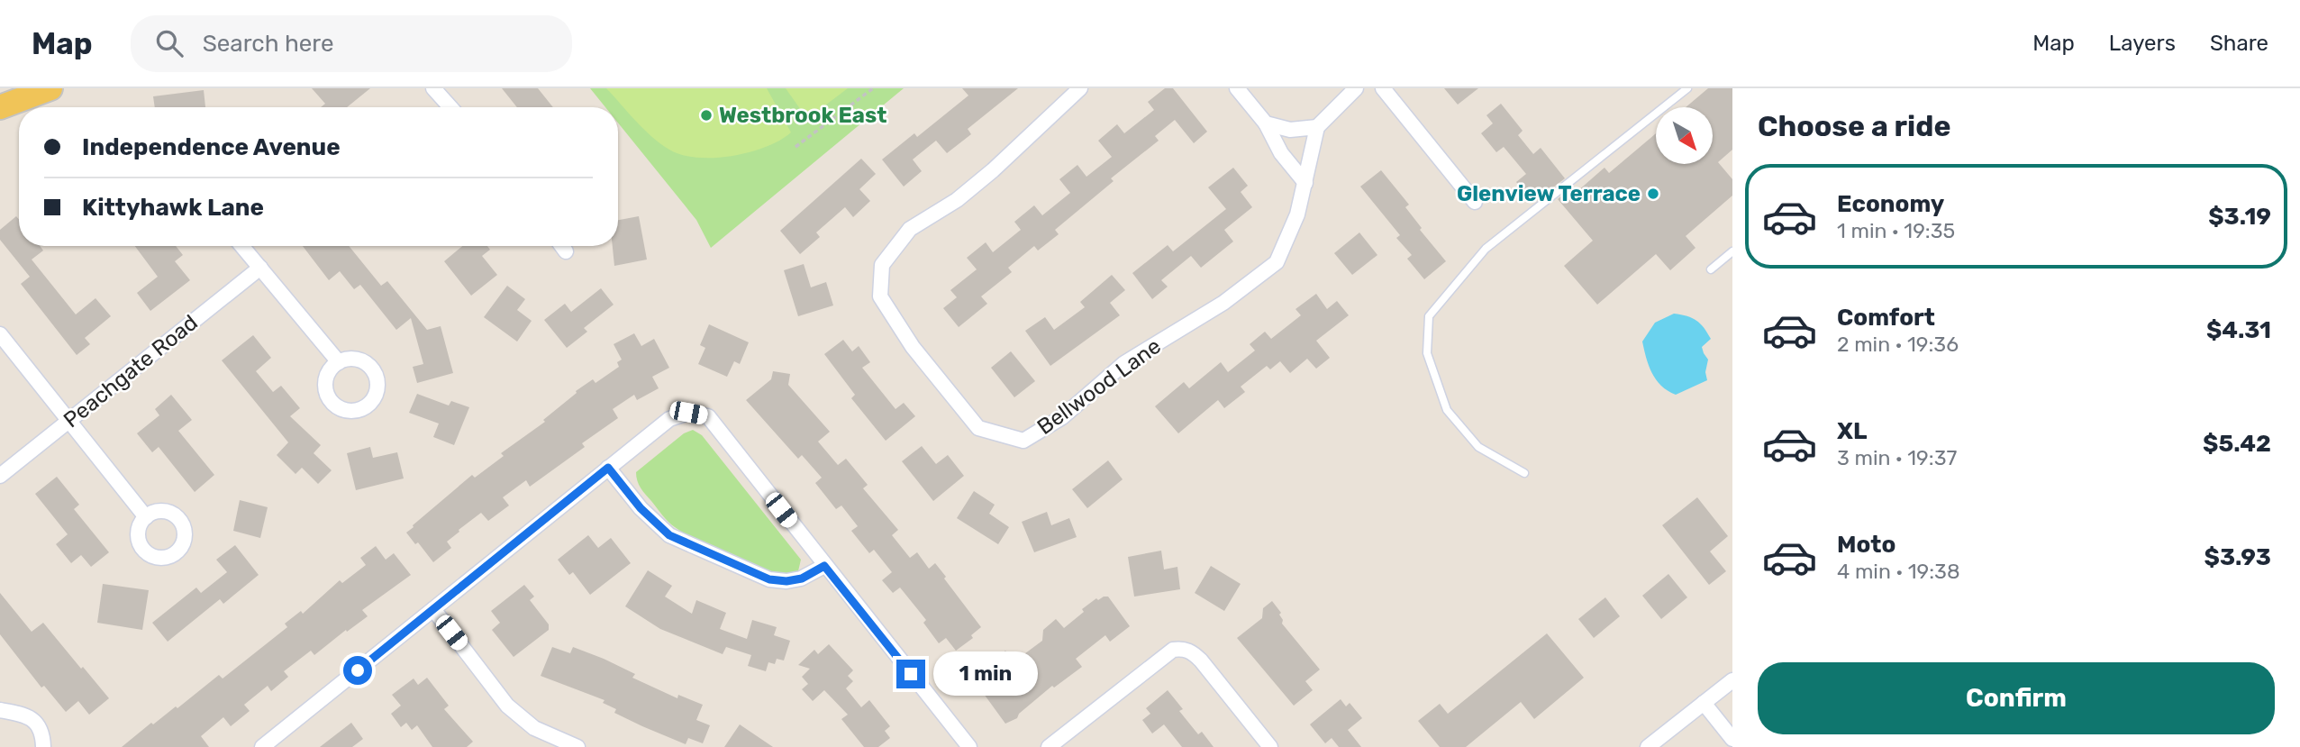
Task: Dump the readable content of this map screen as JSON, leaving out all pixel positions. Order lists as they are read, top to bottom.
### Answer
{
  "streets": {
    "street": ["Peachgate Road", "Bellwood Lane"]
  },
  "places": ["Westbrook East", "Glenview Terrace"],
  "north": "bottom right",
  "page": {
    "header": "Map",
    "search": "Search here",
    "nav": ["Map", "Layers", "Share"],
    "heading": "Choose a ride",
    "banner": ["Independence Avenue", "Kittyhawk Lane"],
    "list": [
      {
        "name": "Economy",
        "note": "1 min · 19:35",
        "value": "$3.19"
      },
      {
        "name": "Comfort",
        "note": "2 min · 19:36",
        "value": "$4.31"
      },
      {
        "name": "XL",
        "note": "3 min · 19:37",
        "value": "$5.42"
      },
      {
        "name": "Moto",
        "note": "4 min · 19:38",
        "value": "$3.93"
      }
    ],
    "buttons": "Confirm",
    "bubble": "1 min"
  }
}
